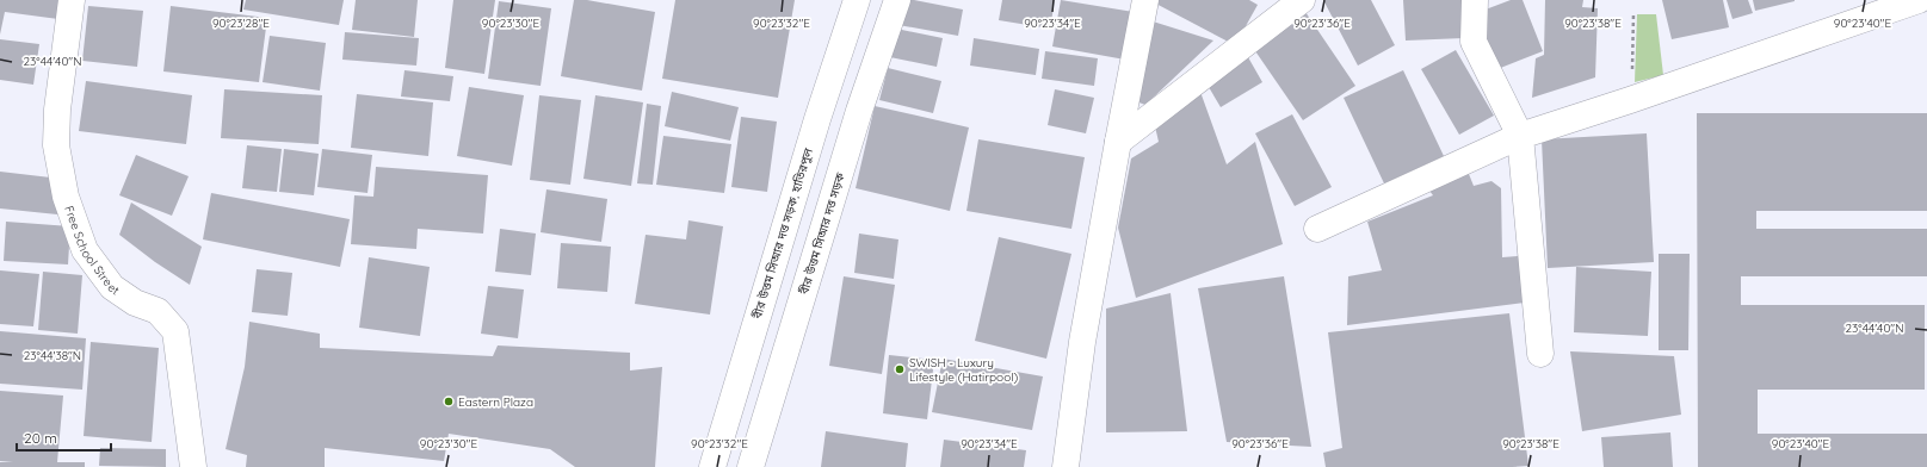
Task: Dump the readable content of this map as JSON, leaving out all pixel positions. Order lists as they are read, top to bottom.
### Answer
{
  "streets": {
    "street": ["বীর উত্তম সিআর দত্ত সড়ক, হাতিরপুল", "বীর উত্তম সিআর দত্ত সড়ক", "Free School Street"]
  },
  "places": ["SWISH - Luxury Lifestyle (Hatirpool)", "Eastern Plaza"],
  "scale_bar": "20 m",
  "coordinates": [
    "90°23'28\"E",
    "90°23'30\"E",
    "90°23'32\"E",
    "90°23'34\"E",
    "90°23'36\"E",
    "90°23'38\"E",
    "90°23'40\"E",
    "23°44'40\"N",
    "23°44'38\"N"
  ]
}
